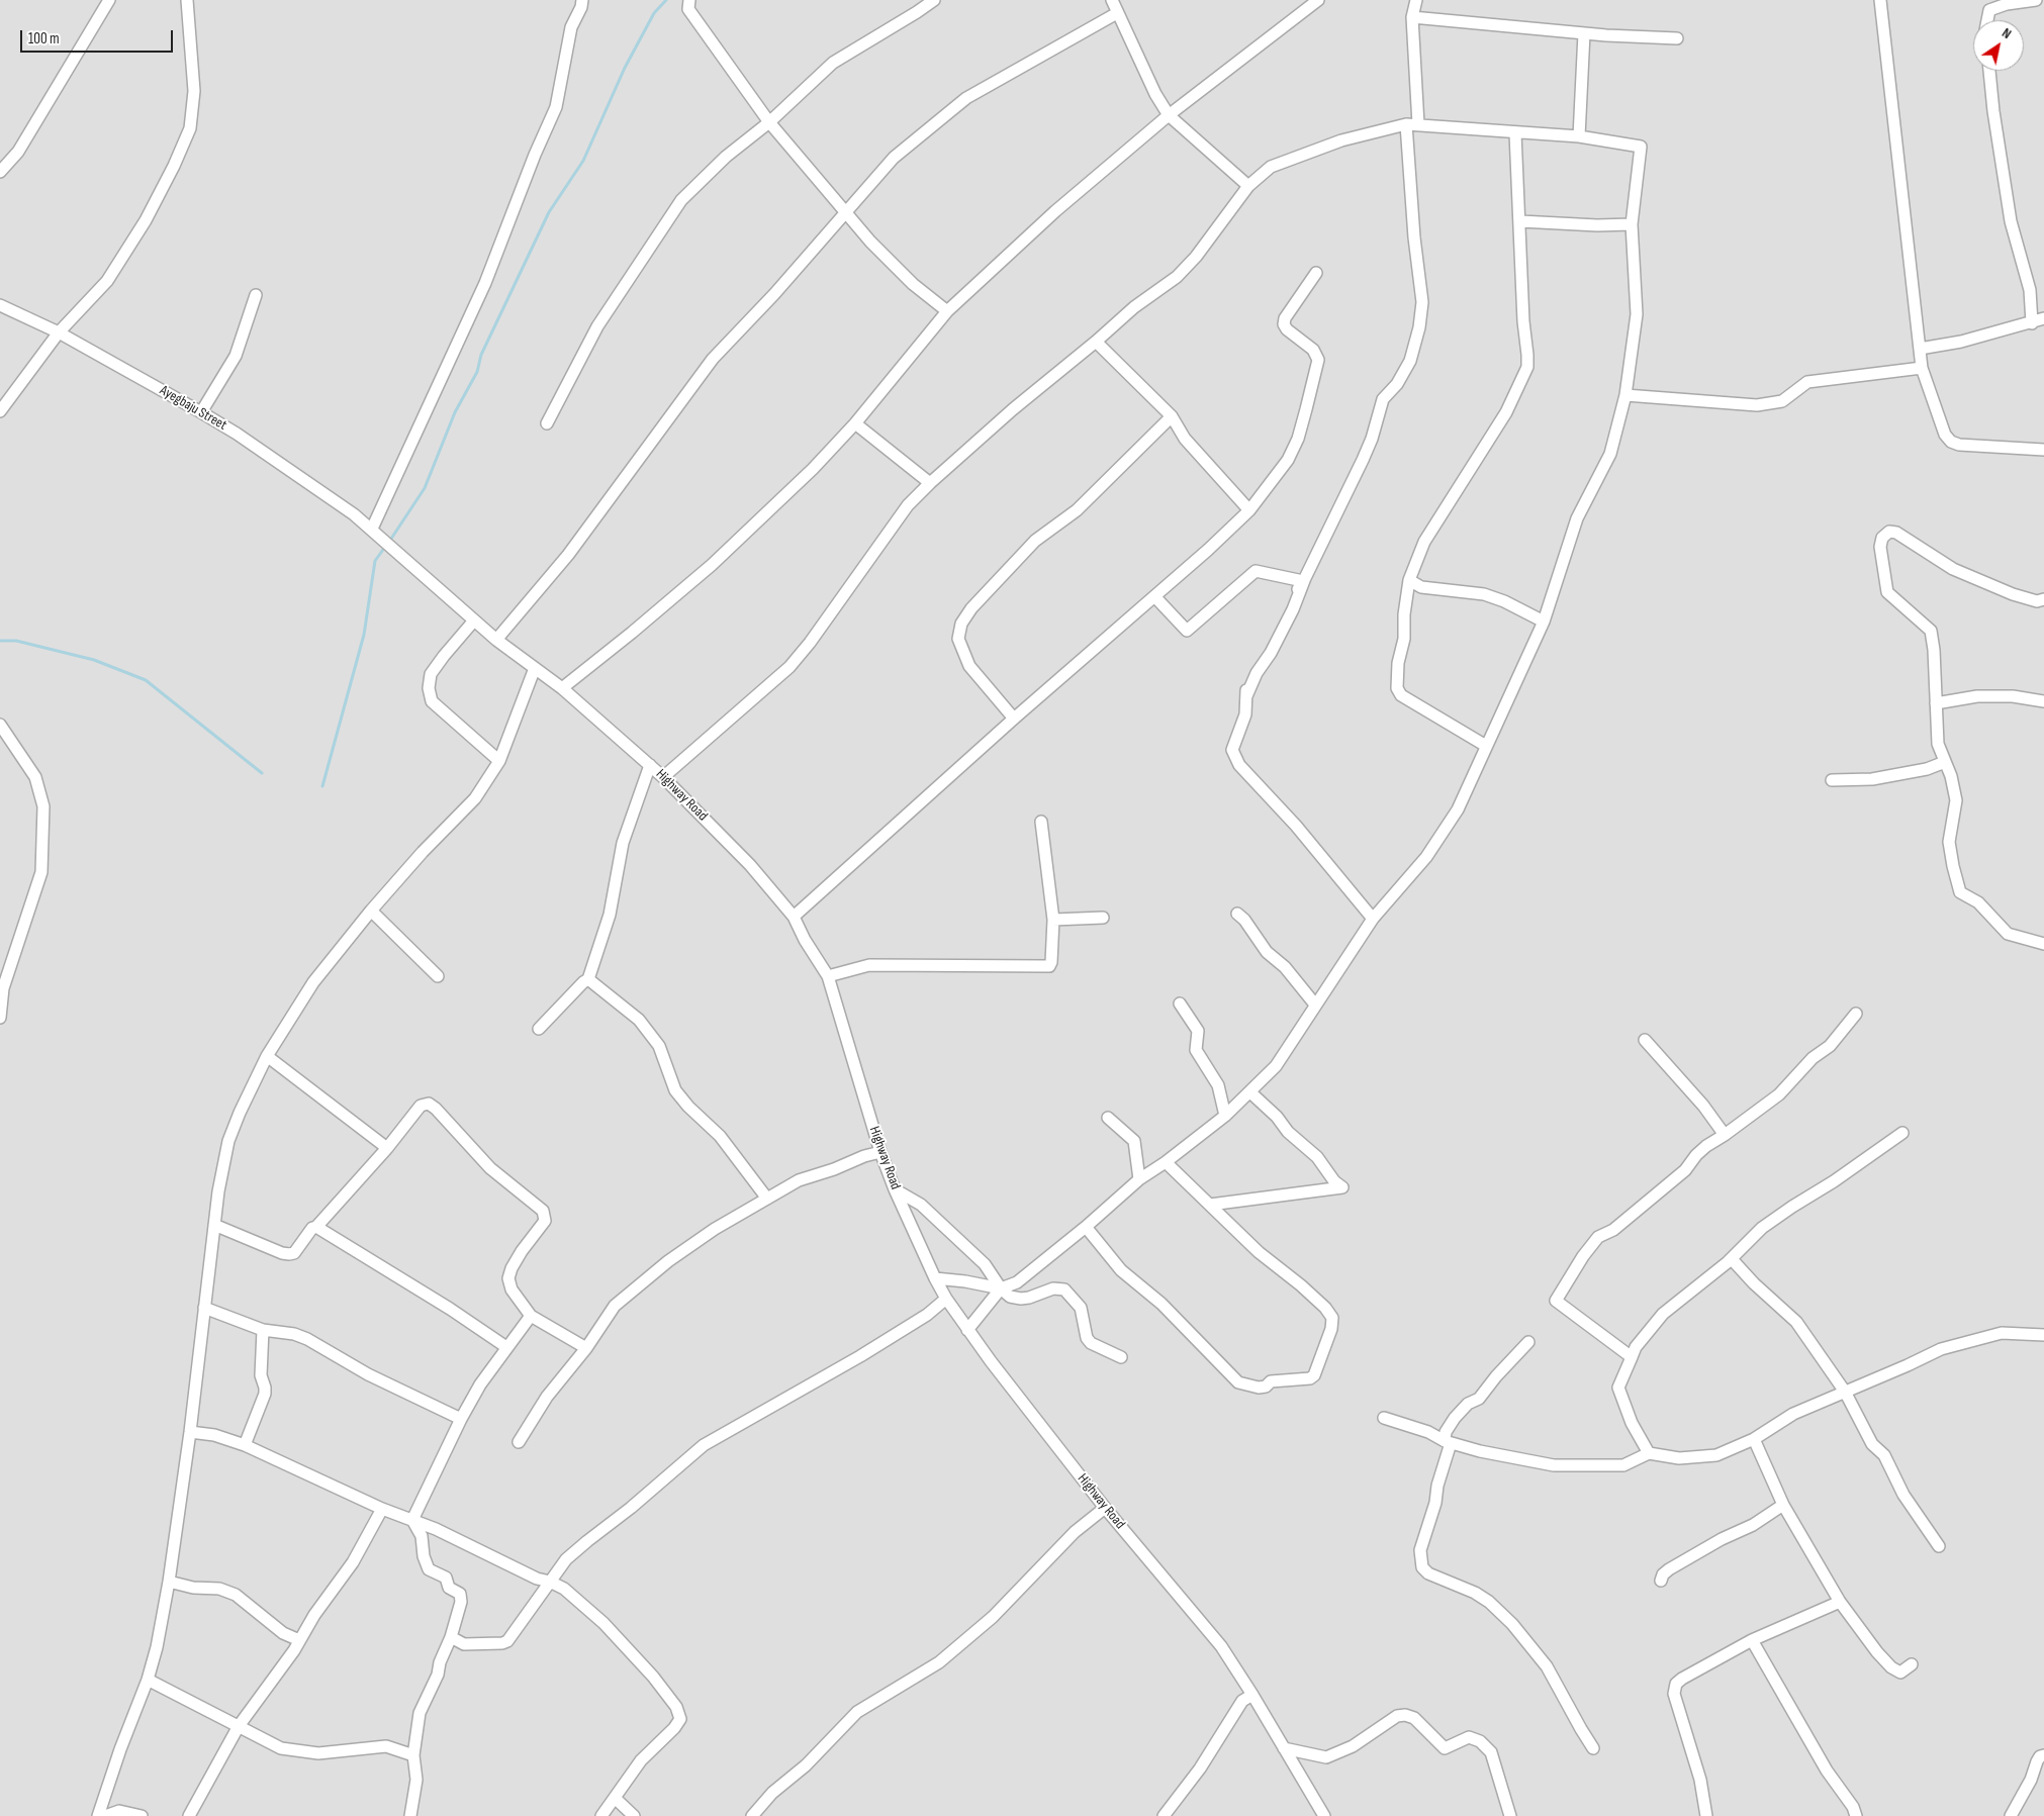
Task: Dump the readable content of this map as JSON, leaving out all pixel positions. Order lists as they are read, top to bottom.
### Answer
{
  "streets": {
    "street": ["Ayegbaju Street", "Highway Road"]
  },
  "crossings": [
    ["Ayegbaju Street", "Highway Road"]
  ],
  "scale_bar": "100 m",
  "north": "top right"
}
